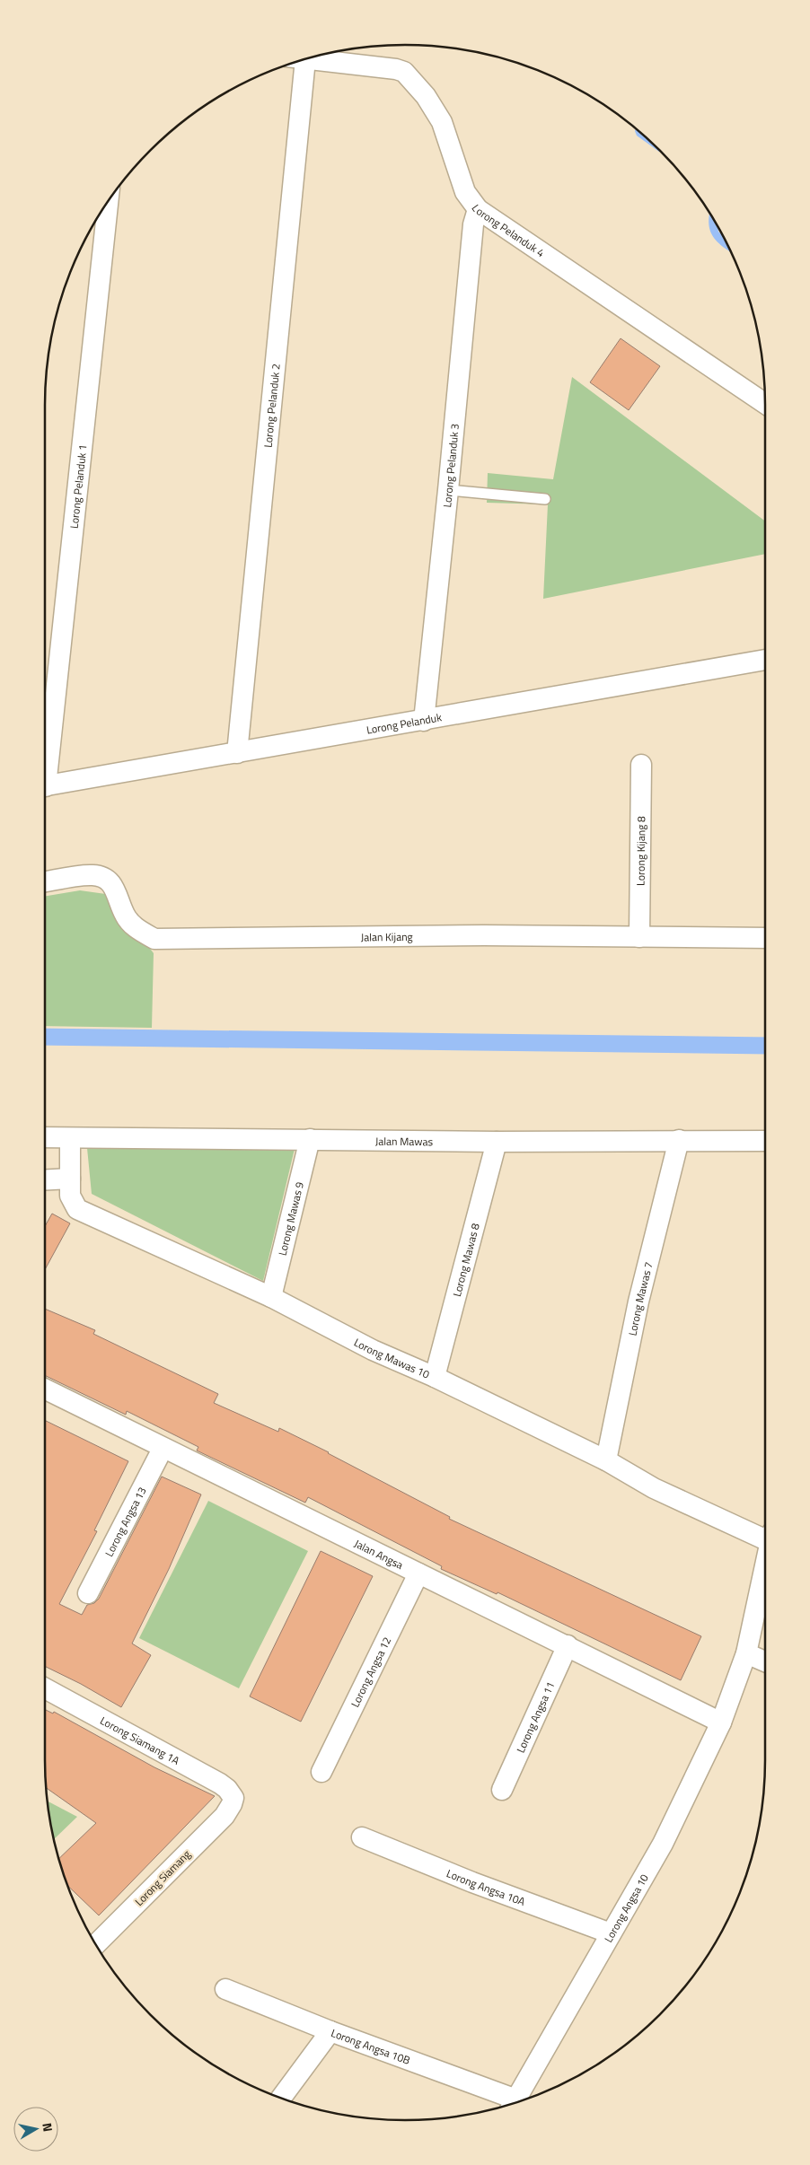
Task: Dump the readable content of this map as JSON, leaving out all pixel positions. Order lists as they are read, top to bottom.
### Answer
{
  "streets": {
    "street": [
      "Lorong Pelanduk 4",
      "Lorong Pelanduk 2",
      "Lorong Pelanduk 3",
      "Lorong Pelanduk 1",
      "Lorong Pelanduk",
      "Lorong Kijang 8",
      "Jalan Kijang",
      "Jalan Mawas",
      "Lorong Mawas 9",
      "Lorong Mawas 8",
      "Lorong Mawas 7",
      "Lorong Mawas 10",
      "Lorong Angsa 13",
      "Jalan Angsa",
      "Lorong Angsa 12",
      "Lorong Angsa 11",
      "Lorong Siamang 1A",
      "Lorong Siamang",
      "Lorong Angsa 10A",
      "Lorong Angsa 10",
      "Lorong Angsa 10B"
    ]
  },
  "crossings": [
    ["Lorong Pelanduk 4", "Lorong Pelanduk 3"],
    ["Lorong Pelanduk 2", "Lorong Pelanduk"],
    ["Lorong Pelanduk 3", "Lorong Pelanduk"],
    ["Lorong Kijang 8", "Jalan Kijang"],
    ["Jalan Mawas", "Lorong Mawas 9"],
    ["Jalan Mawas", "Lorong Mawas 8"],
    ["Jalan Mawas", "Lorong Mawas 7"],
    ["Jalan Mawas", "Lorong Mawas 10"],
    ["Lorong Mawas 9", "Lorong Mawas 10"],
    ["Lorong Mawas 8", "Lorong Mawas 10"],
    ["Lorong Mawas 7", "Lorong Mawas 10"],
    ["Lorong Angsa 13", "Jalan Angsa"],
    ["Jalan Angsa", "Lorong Angsa 12"],
    ["Jalan Angsa", "Lorong Angsa 11"],
    ["Jalan Angsa", "Lorong Angsa 10"],
    ["Lorong Siamang 1A", "Lorong Siamang"],
    ["Lorong Angsa 10A", "Lorong Angsa 10"]
  ],
  "north": "right"
}
